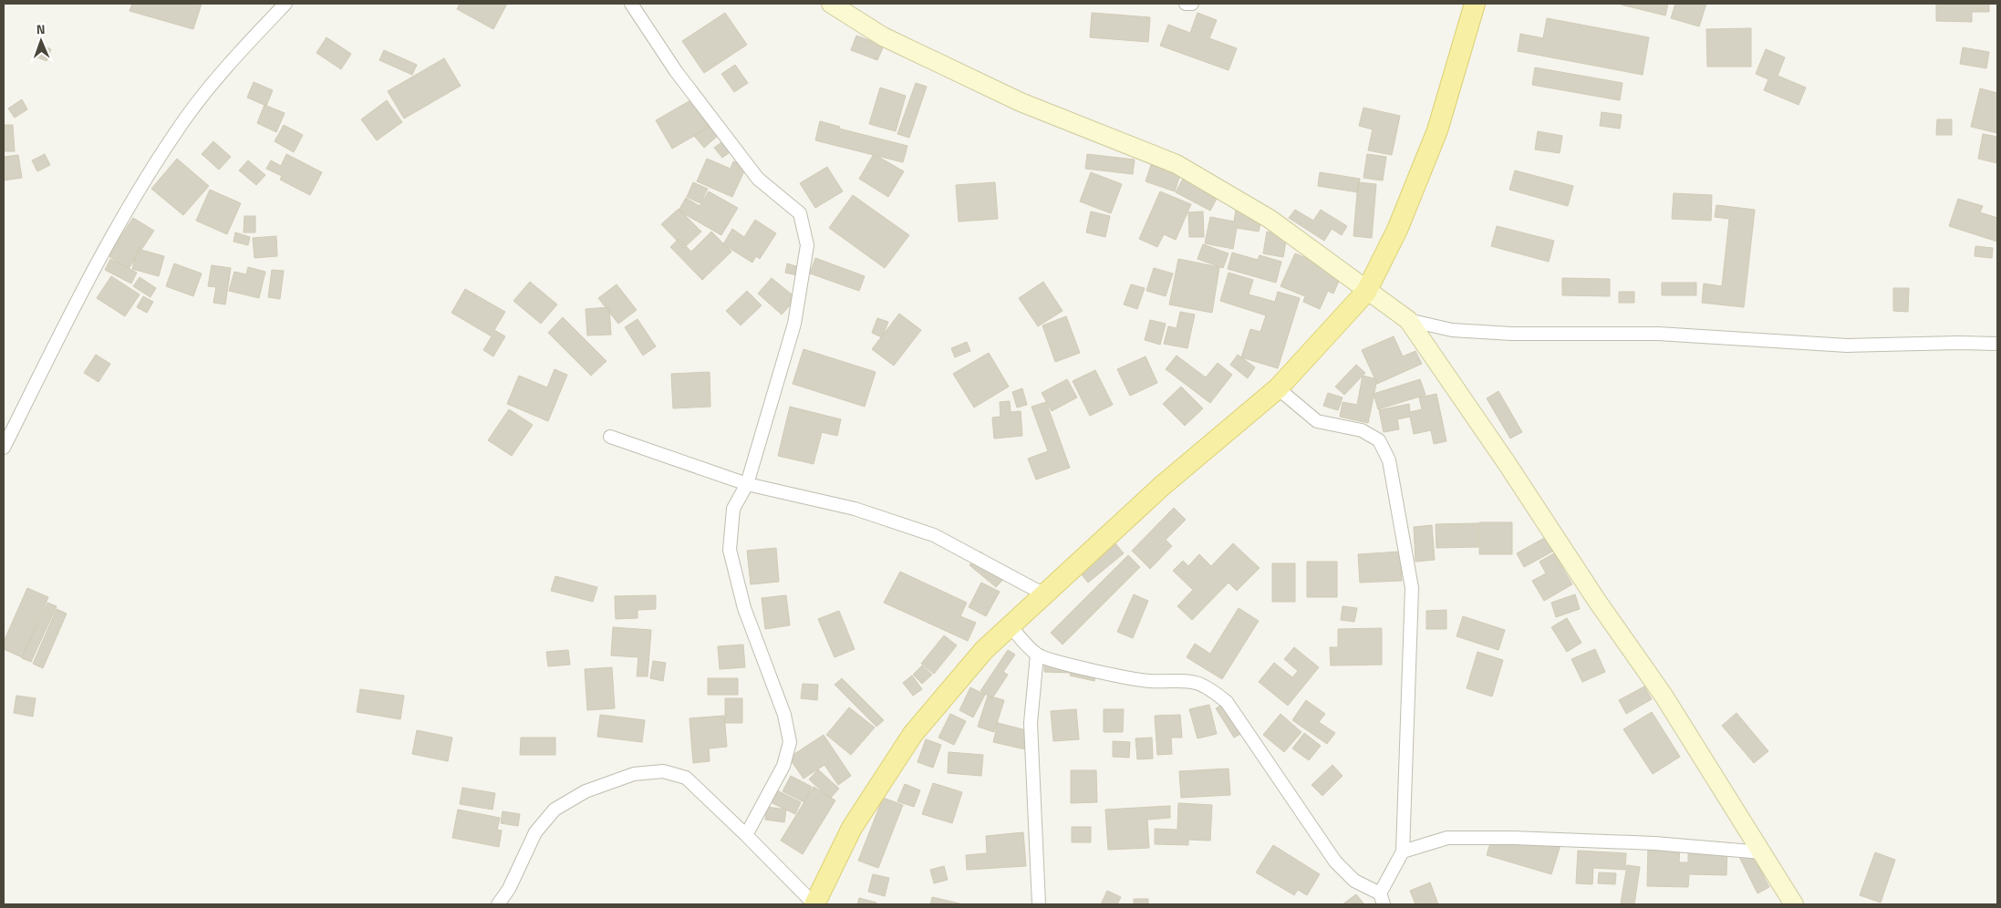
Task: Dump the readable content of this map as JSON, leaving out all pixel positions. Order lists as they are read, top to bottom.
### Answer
{
  "north": "top"
}
